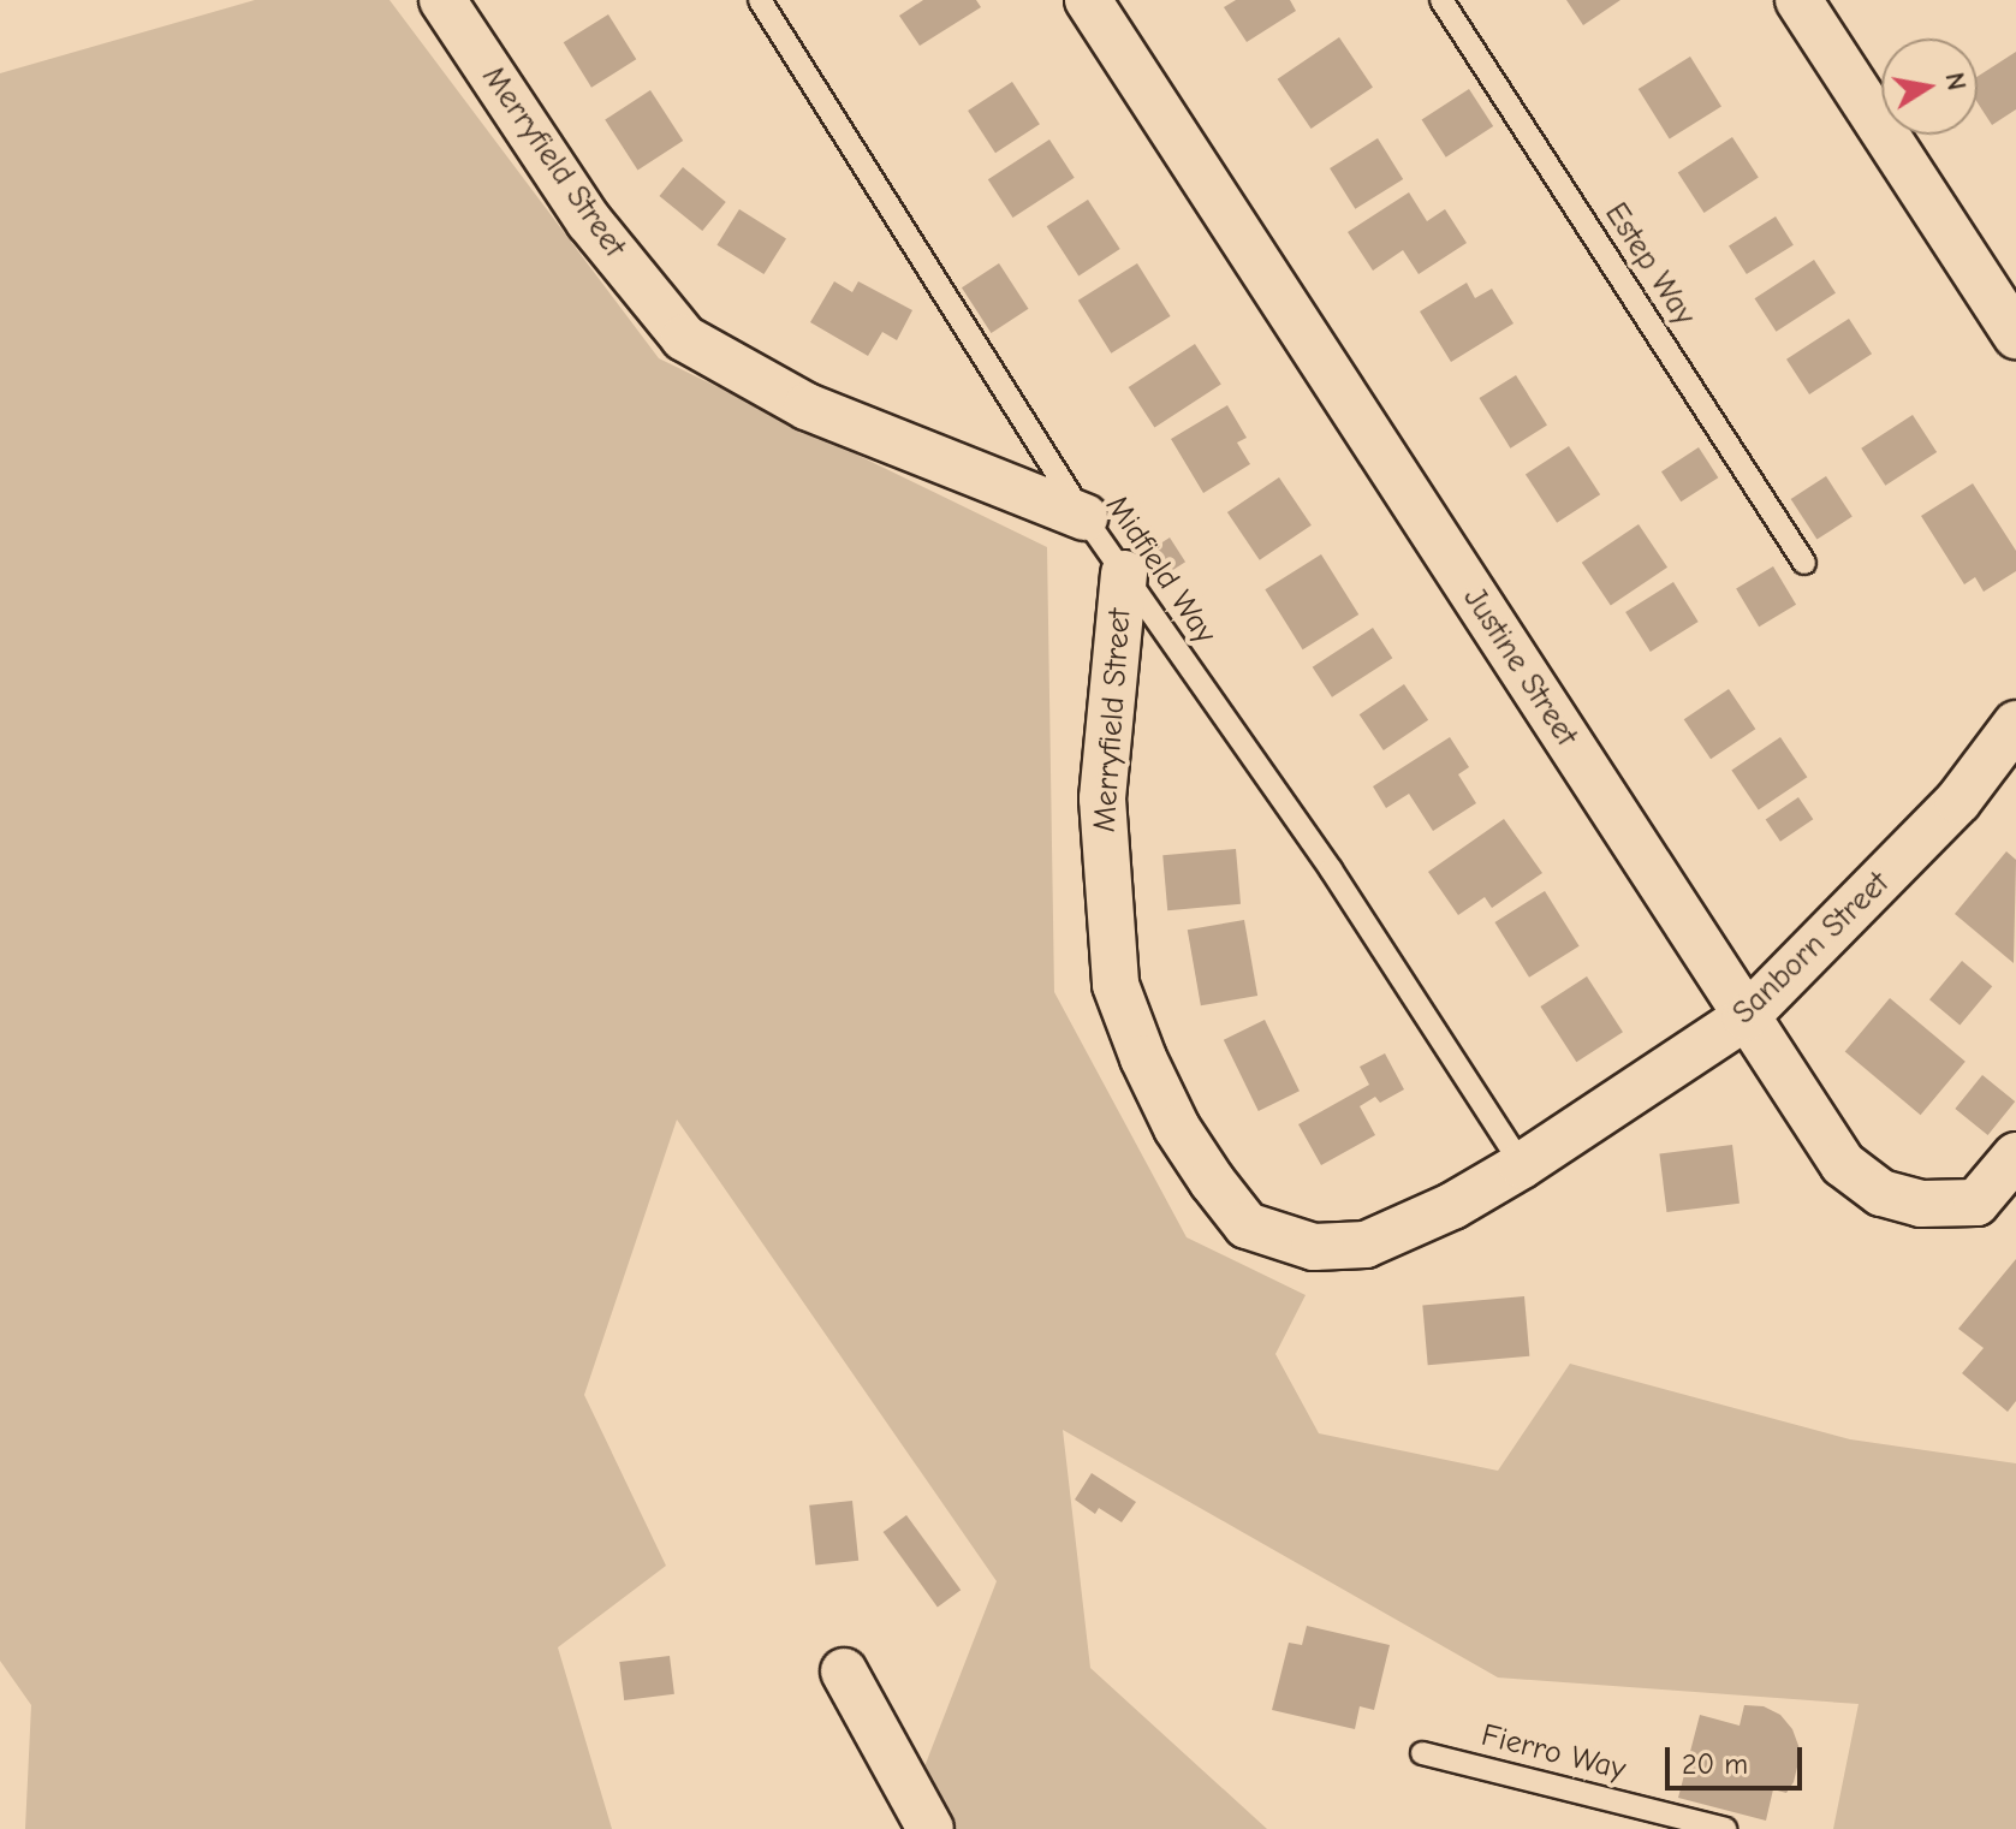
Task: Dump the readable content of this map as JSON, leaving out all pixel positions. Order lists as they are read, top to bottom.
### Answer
{
  "streets": {
    "street": ["Merryfield Street", "Justine Street", "Sanborn Street"],
    "lane": ["Estep Way", "Midfield Way", "Fierro Way"]
  },
  "crossings": [
    ["Merryfield Street", "Midfield Way"],
    ["Merryfield Street", "Sanborn Street"],
    ["Midfield Way", "Sanborn Street"],
    ["Justine Street", "Sanborn Street"]
  ],
  "scale_bar": "20 m",
  "north": "right"
}
